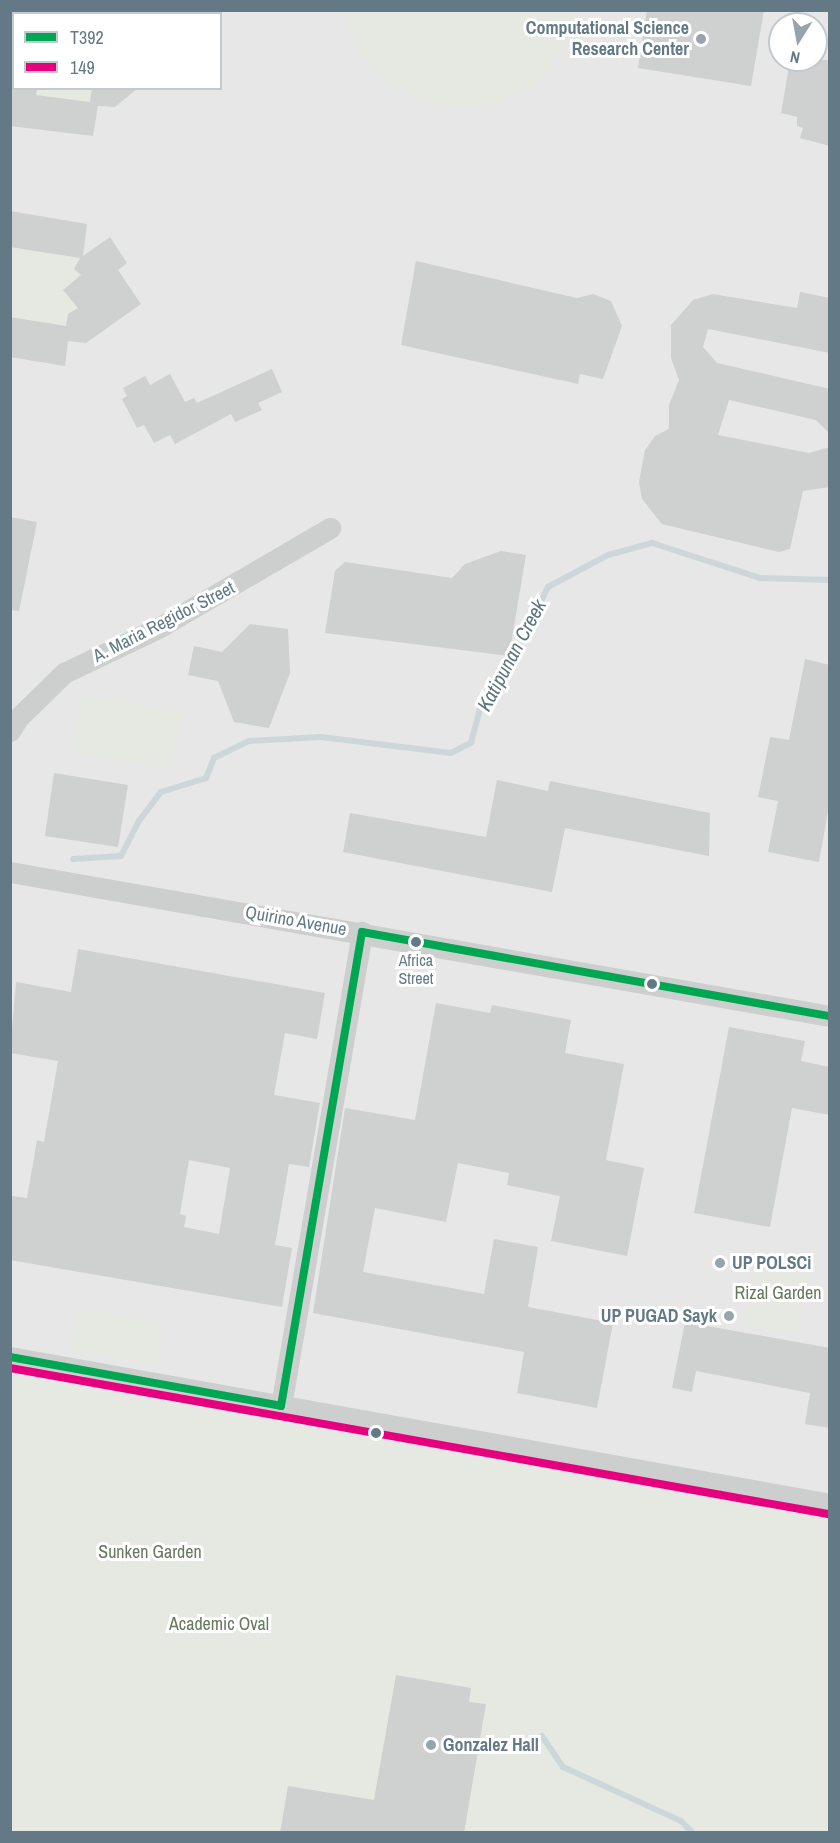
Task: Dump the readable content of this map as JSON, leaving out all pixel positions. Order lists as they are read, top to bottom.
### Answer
{
  "streets": {
    "street": ["A. Maria Regidor Street", "Quirino Avenue"]
  },
  "water": ["Katipunan Creek"],
  "parks": ["Rizal Garden", "Sunken Garden", "Academic Oval"],
  "places": [
    "Computational Science Research Center",
    "Africa Street",
    "UP POLSCi",
    "UP PUGAD Sayk",
    "Gonzalez Hall"
  ],
  "lines": ["transit line T392", "transit line 149"],
  "legend": ["T392", "149"],
  "north": "bottom"
}
